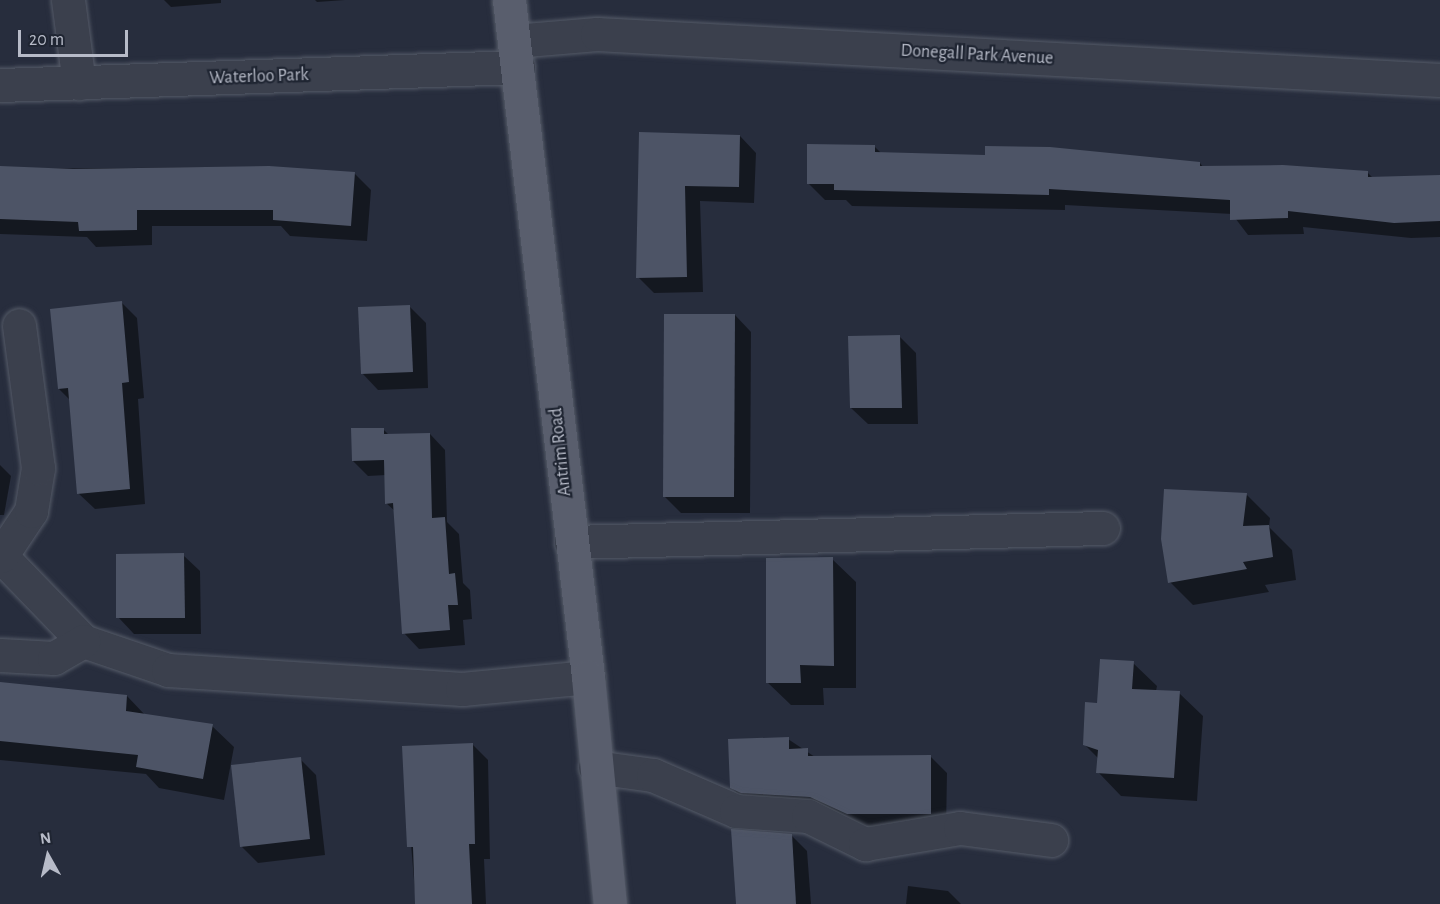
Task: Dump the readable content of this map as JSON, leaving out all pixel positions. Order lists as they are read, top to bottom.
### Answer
{
  "streets": {
    "main road": ["Antrim Road"],
    "street": ["Donegall Park Avenue", "Waterloo Park"]
  },
  "crossings": [
    ["Donegall Park Avenue", "Waterloo Park"],
    ["Donegall Park Avenue", "Antrim Road"],
    ["Waterloo Park", "Antrim Road"]
  ],
  "scale_bar": "20 m",
  "north": "top"
}
